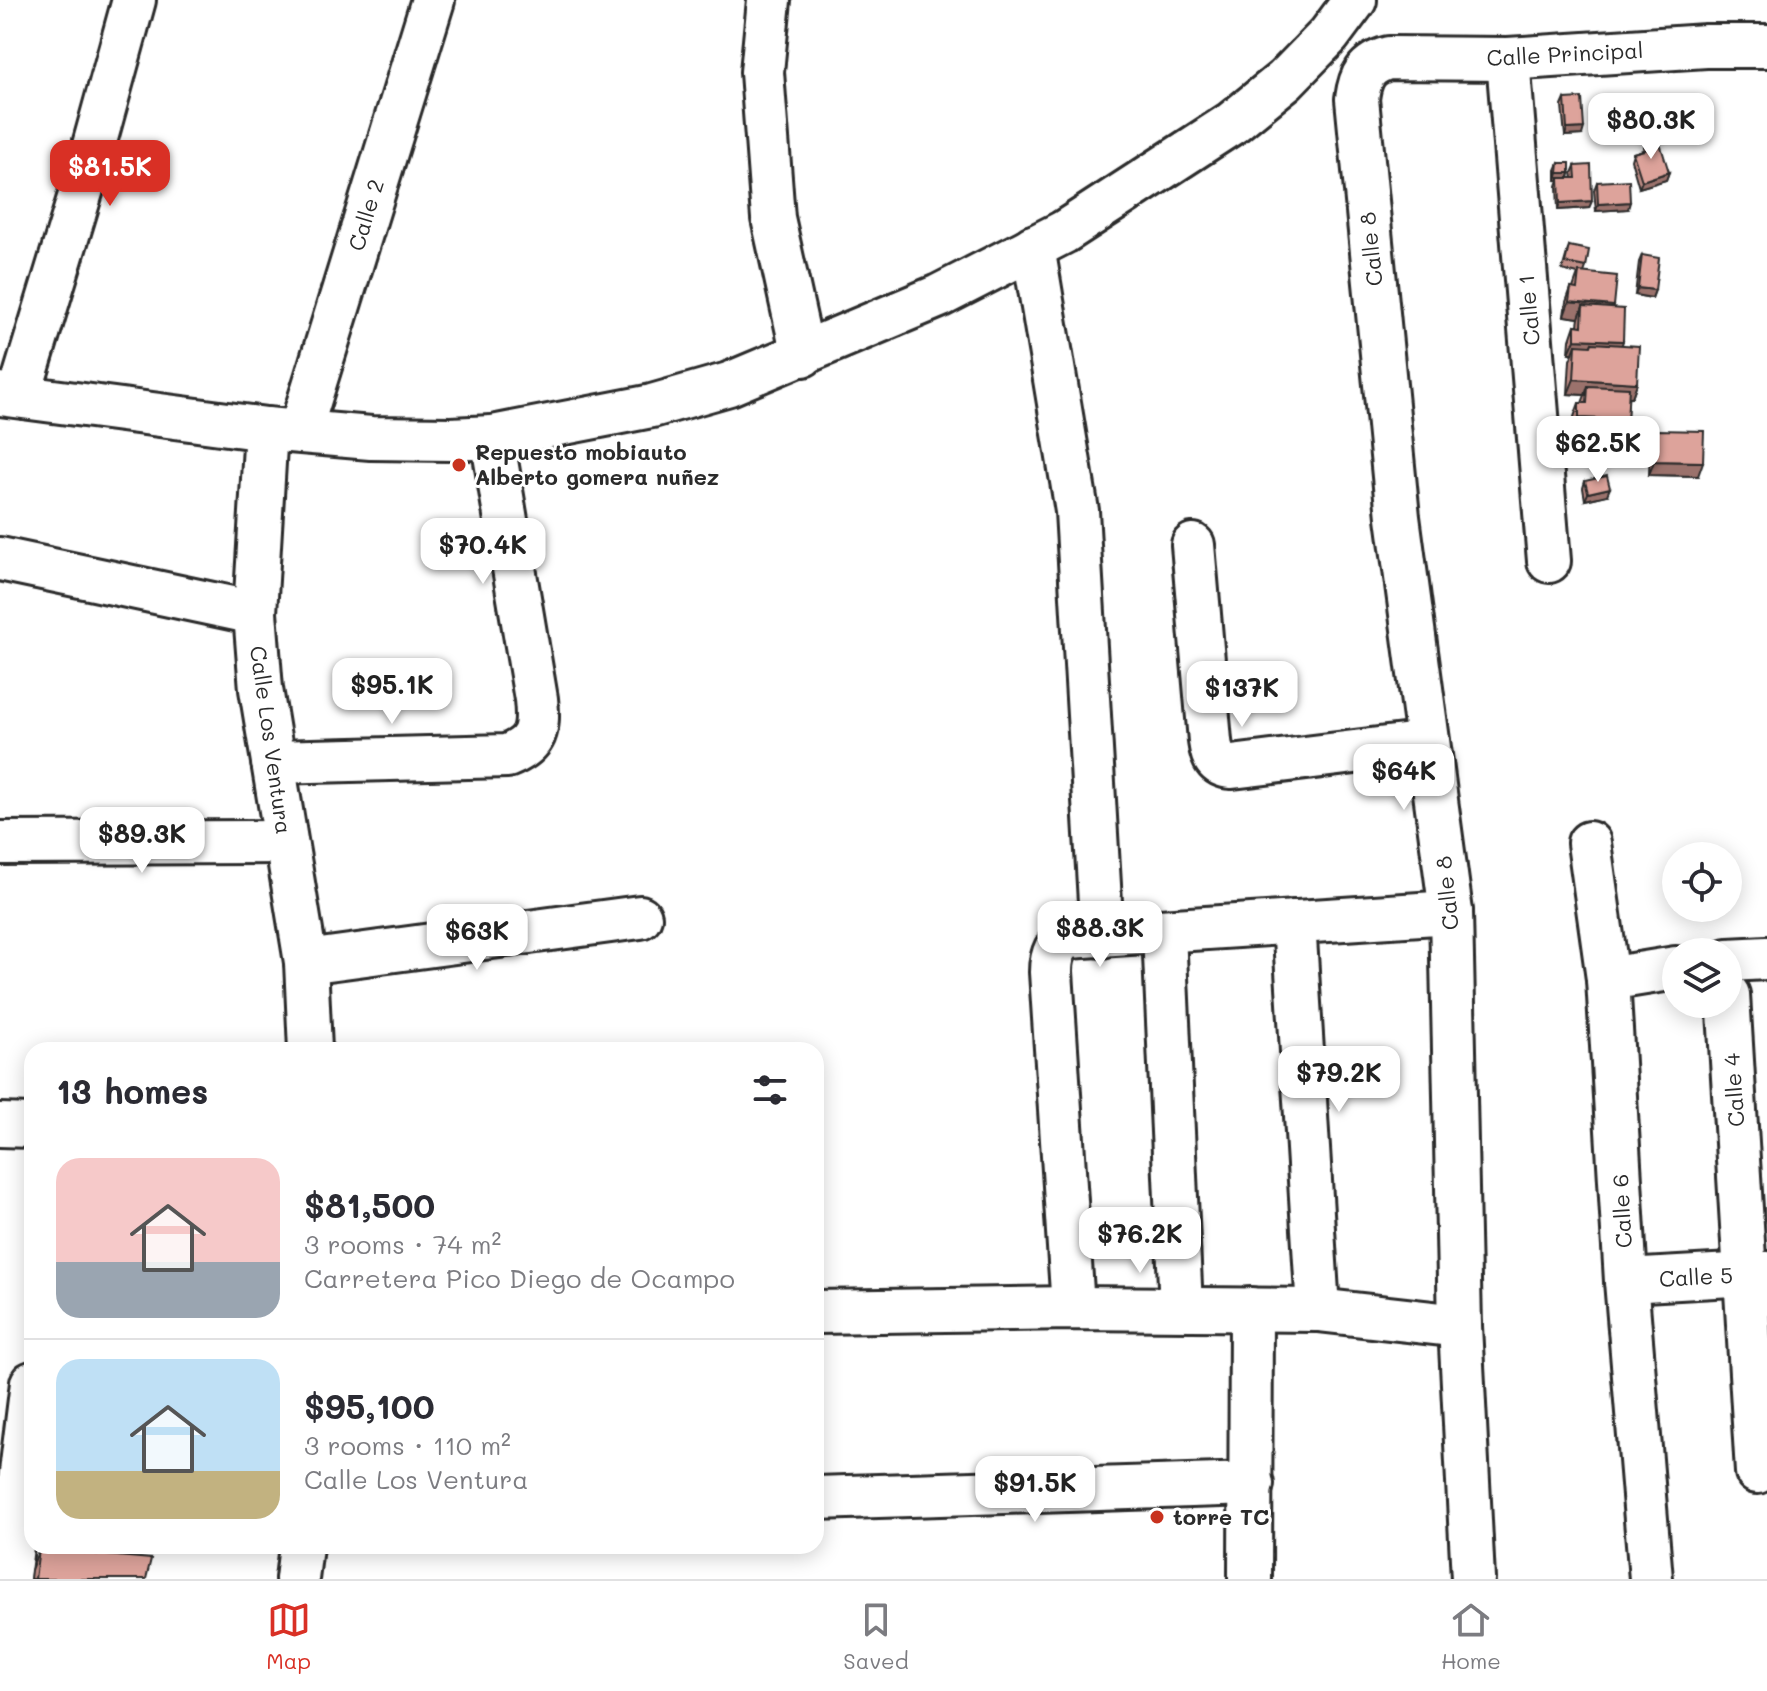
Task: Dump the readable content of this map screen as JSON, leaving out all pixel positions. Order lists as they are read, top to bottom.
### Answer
{
  "streets": {
    "street": [
      "Calle Principal",
      "Calle 2",
      "Calle 8",
      "Calle 1",
      "Calle Los Ventura",
      "Calle 4",
      "Calle 6",
      "Calle 5"
    ]
  },
  "crossings": [
    ["Calle Principal", "Calle 8"],
    ["Calle Principal", "Calle 1"],
    ["Calle 2", "Calle Los Ventura"],
    ["Calle 4", "Calle 5"],
    ["Calle 6", "Calle 5"]
  ],
  "places": ["Repuesto mobiauto Alberto gomera nuñez", "torre TC"],
  "page": {
    "price": [
      "$80.3K",
      "$81.5K",
      "$62.5K",
      "$70.4K",
      "$95.1K",
      "$137K",
      "$64K",
      "$89.3K",
      "$88.3K",
      "$63K",
      "$79.2K",
      "$76.2K",
      "$91.5K"
    ],
    "heading": "13 homes",
    "list": [
      {
        "name": "$81,500",
        "note": "3 rooms · 74 m² · Carretera Pico Diego de Ocampo"
      },
      {
        "name": "$95,100",
        "note": "3 rooms · 110 m² · Calle Los Ventura"
      }
    ],
    "tabs": ["Map", "Saved", "Home"]
  }
}
